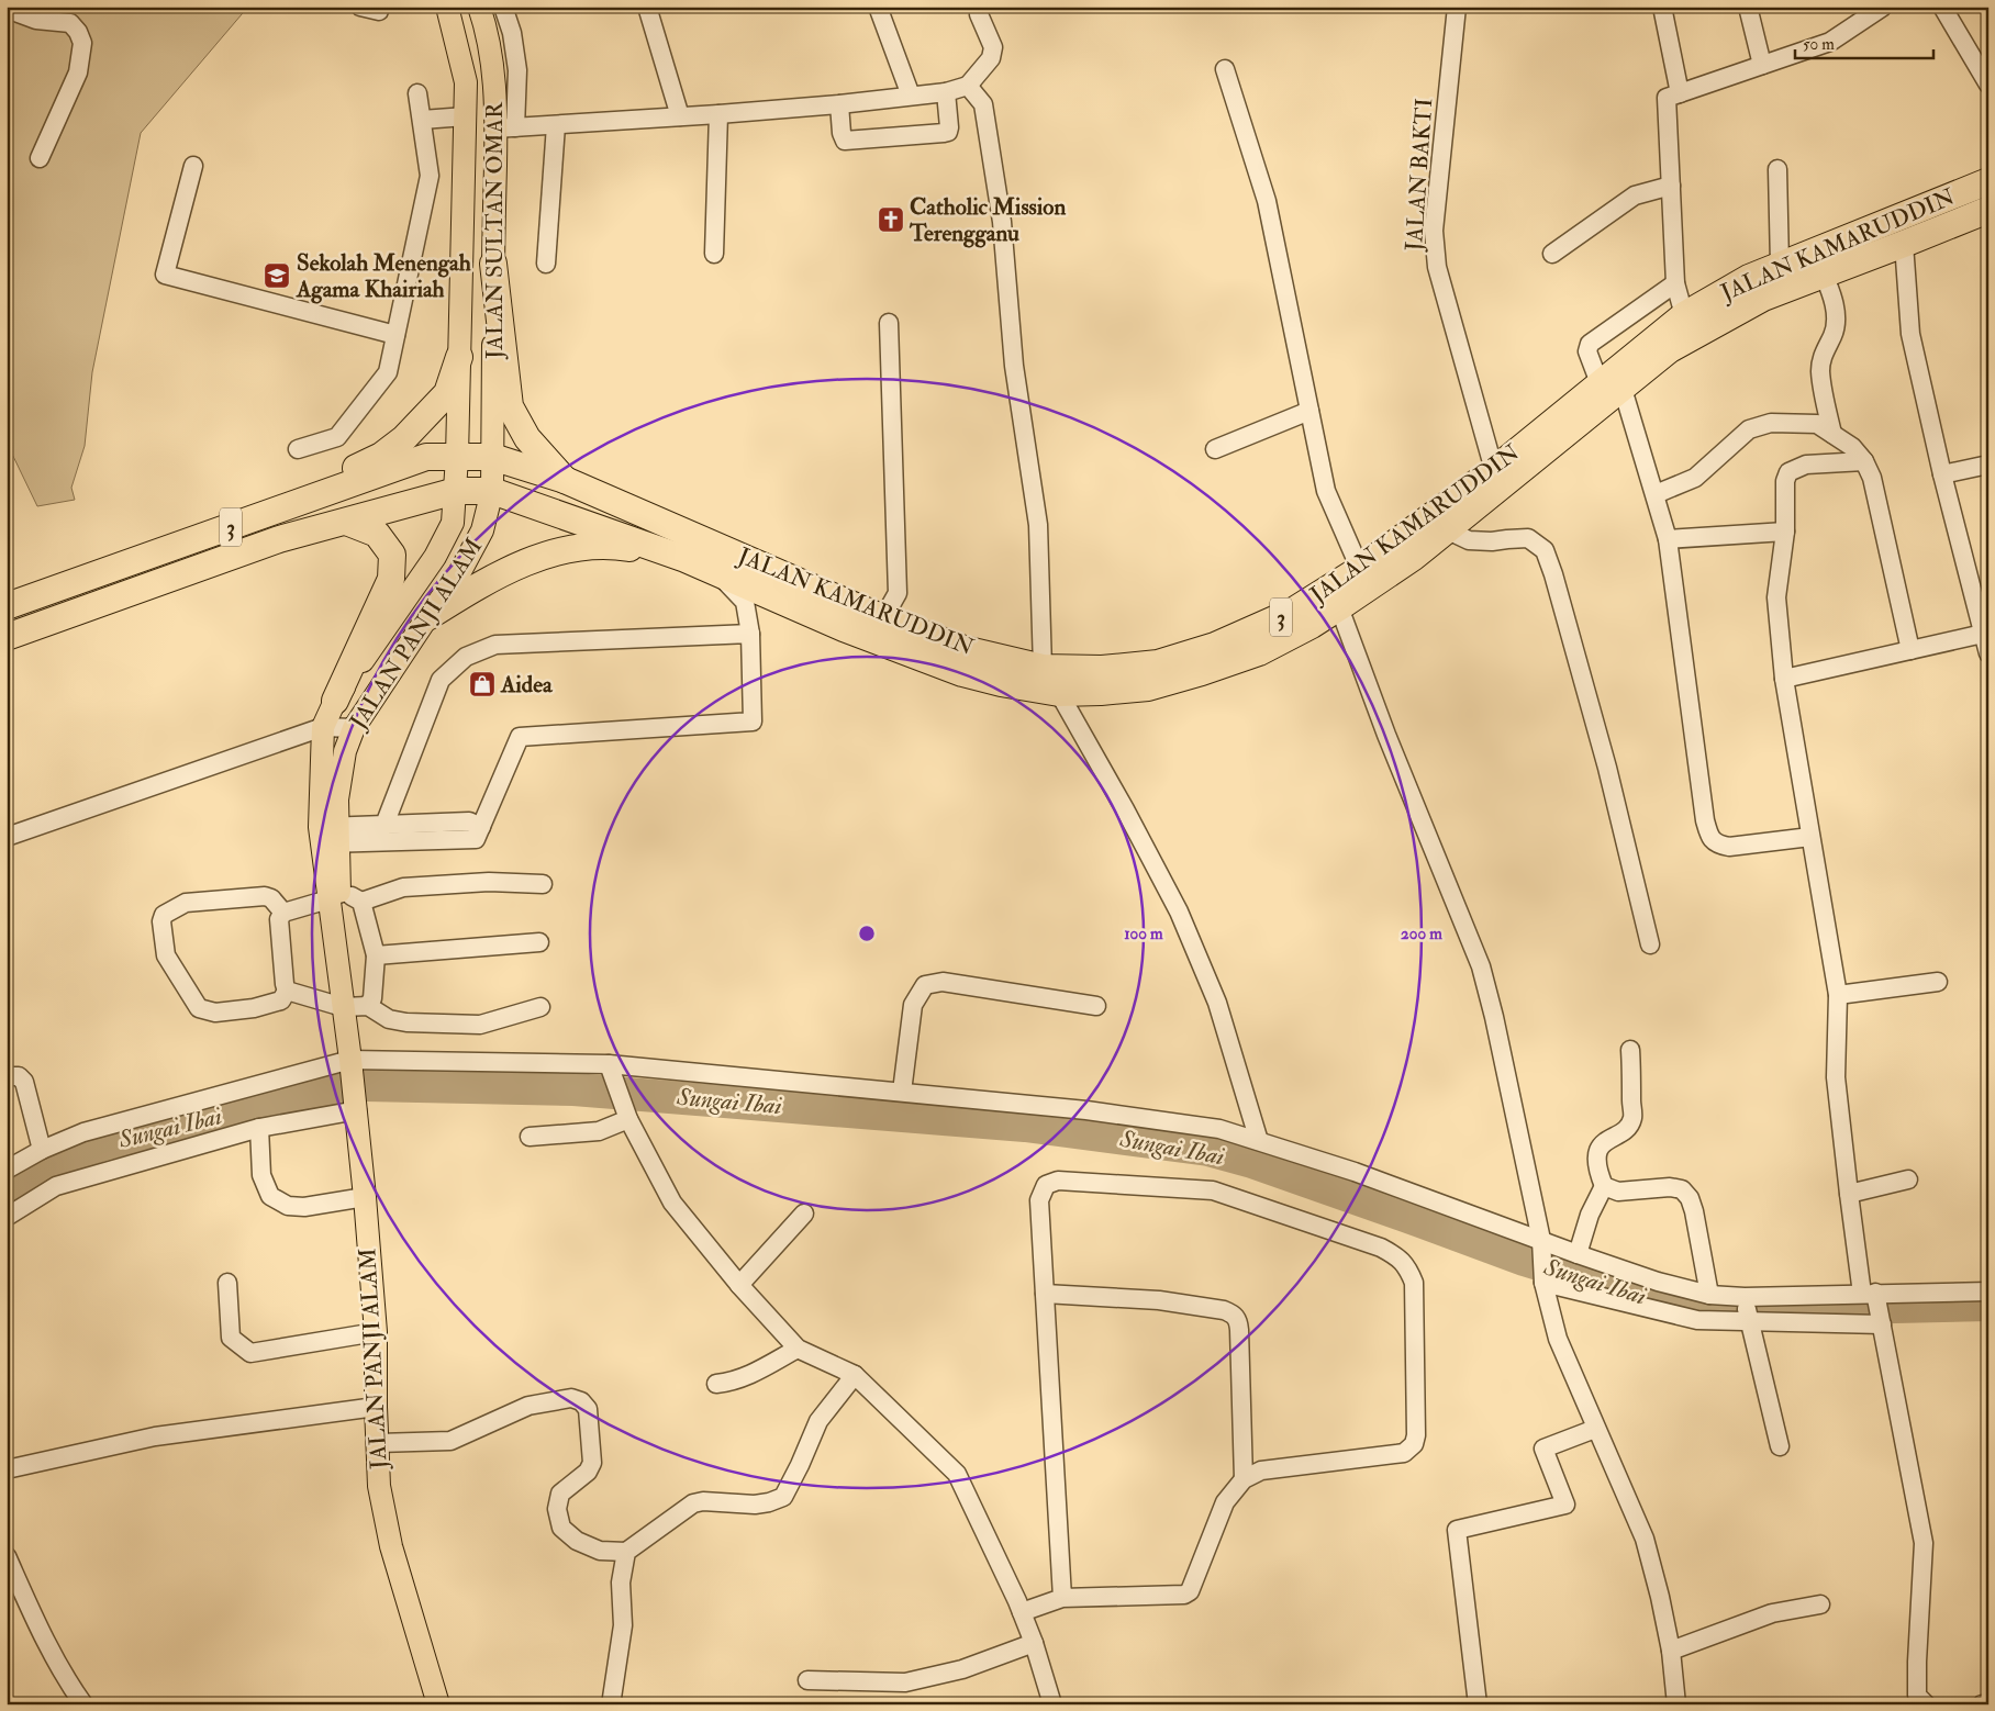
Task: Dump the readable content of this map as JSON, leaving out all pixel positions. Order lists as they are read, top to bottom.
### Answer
{
  "streets": {
    "highway": ["JALAN KAMARUDDIN", "3"],
    "main road": ["JALAN SULTAN OMAR", "JALAN PANJI ALAM"],
    "street": ["JALAN BAKTI"]
  },
  "crossings": [
    ["JALAN BAKTI", "JALAN KAMARUDDIN"],
    ["JALAN SULTAN OMAR", "JALAN KAMARUDDIN"],
    ["JALAN SULTAN OMAR", "3"],
    ["JALAN SULTAN OMAR", "JALAN PANJI ALAM"],
    ["JALAN KAMARUDDIN", "3"],
    ["JALAN KAMARUDDIN", "JALAN PANJI ALAM"],
    ["3", "JALAN PANJI ALAM"]
  ],
  "water": ["Sungai Ibai"],
  "places": {
    "church": ["Catholic Mission Terengganu"],
    "school or university": ["Sekolah Menengah Agama Khairiah"],
    "shop": ["Aidea"]
  },
  "scale_bar": "50 m",
  "rings": ["100 m", "200 m"]
}
